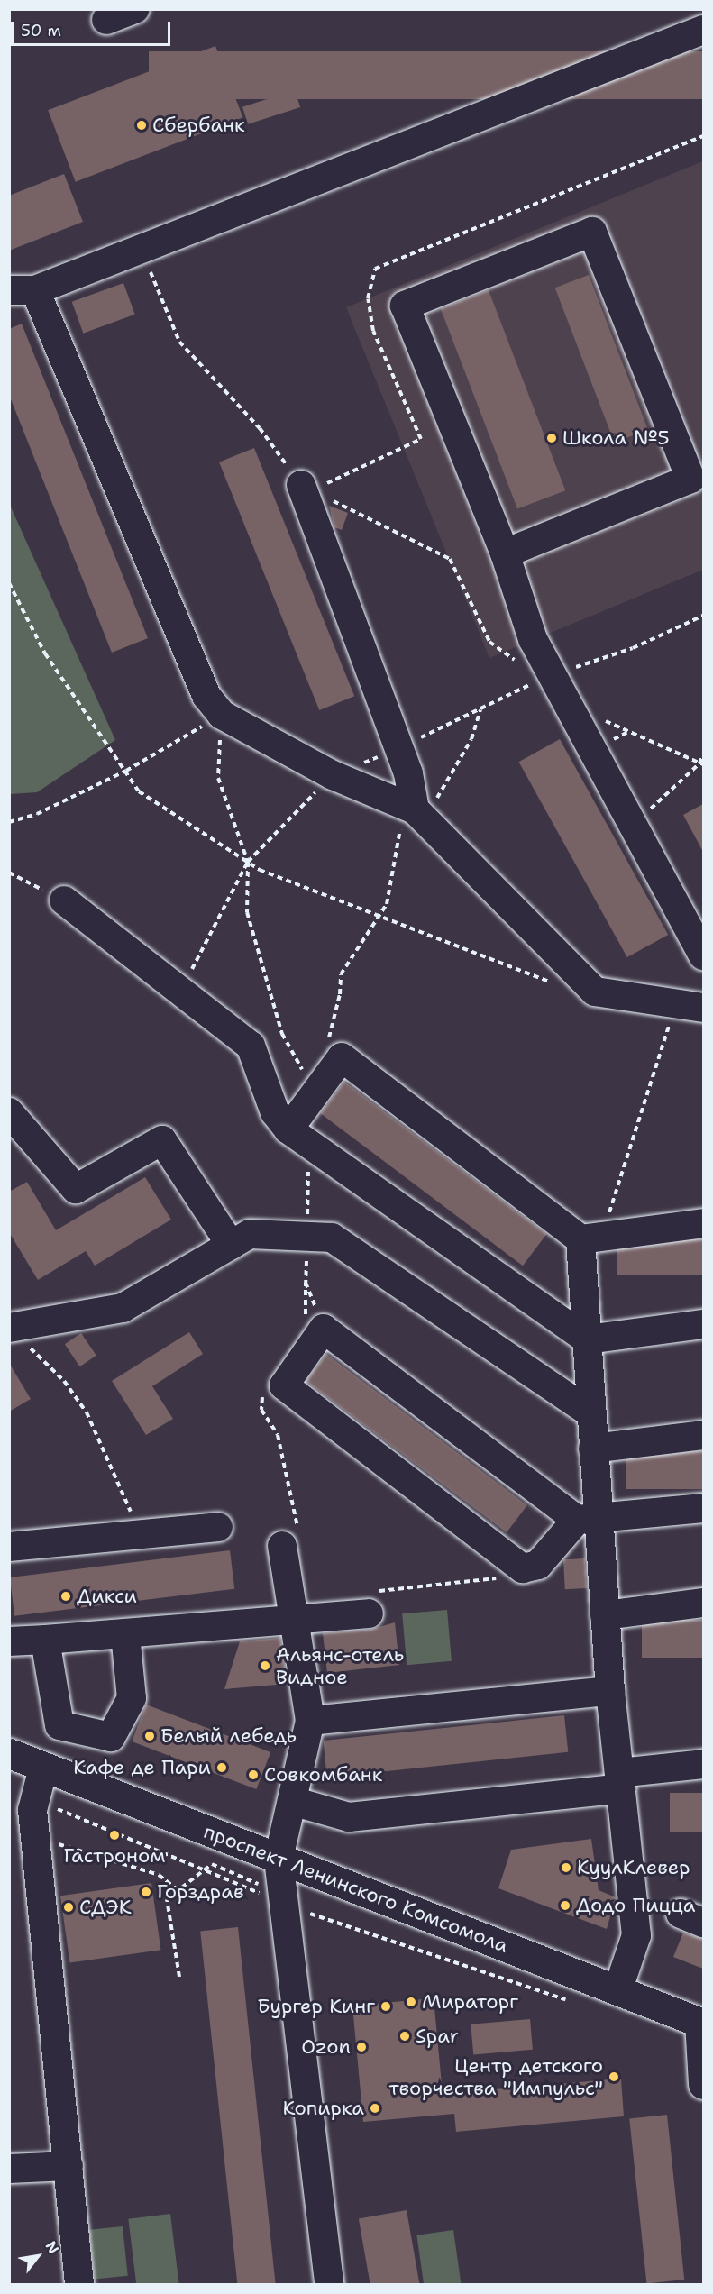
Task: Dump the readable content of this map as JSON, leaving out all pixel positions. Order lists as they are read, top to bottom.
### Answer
{
  "streets": {
    "main road": ["проспект Ленинского Комсомола"]
  },
  "places": [
    "Сбербанк",
    "Школа №5",
    "Дикси",
    "Альянс-отель Видное",
    "Белый лебедь",
    "Кафе де Пари",
    "Совкомбанк",
    "Гастроном",
    "КуулКлевер",
    "Горздрав",
    "Додо Пицца",
    "СДЭК",
    "Мираторг",
    "Бургер Кинг",
    "Spar",
    "Ozon",
    "Центр детского творчества \"Импульс\"",
    "Копирка"
  ],
  "scale_bar": "50 m",
  "north": "top right"
}
